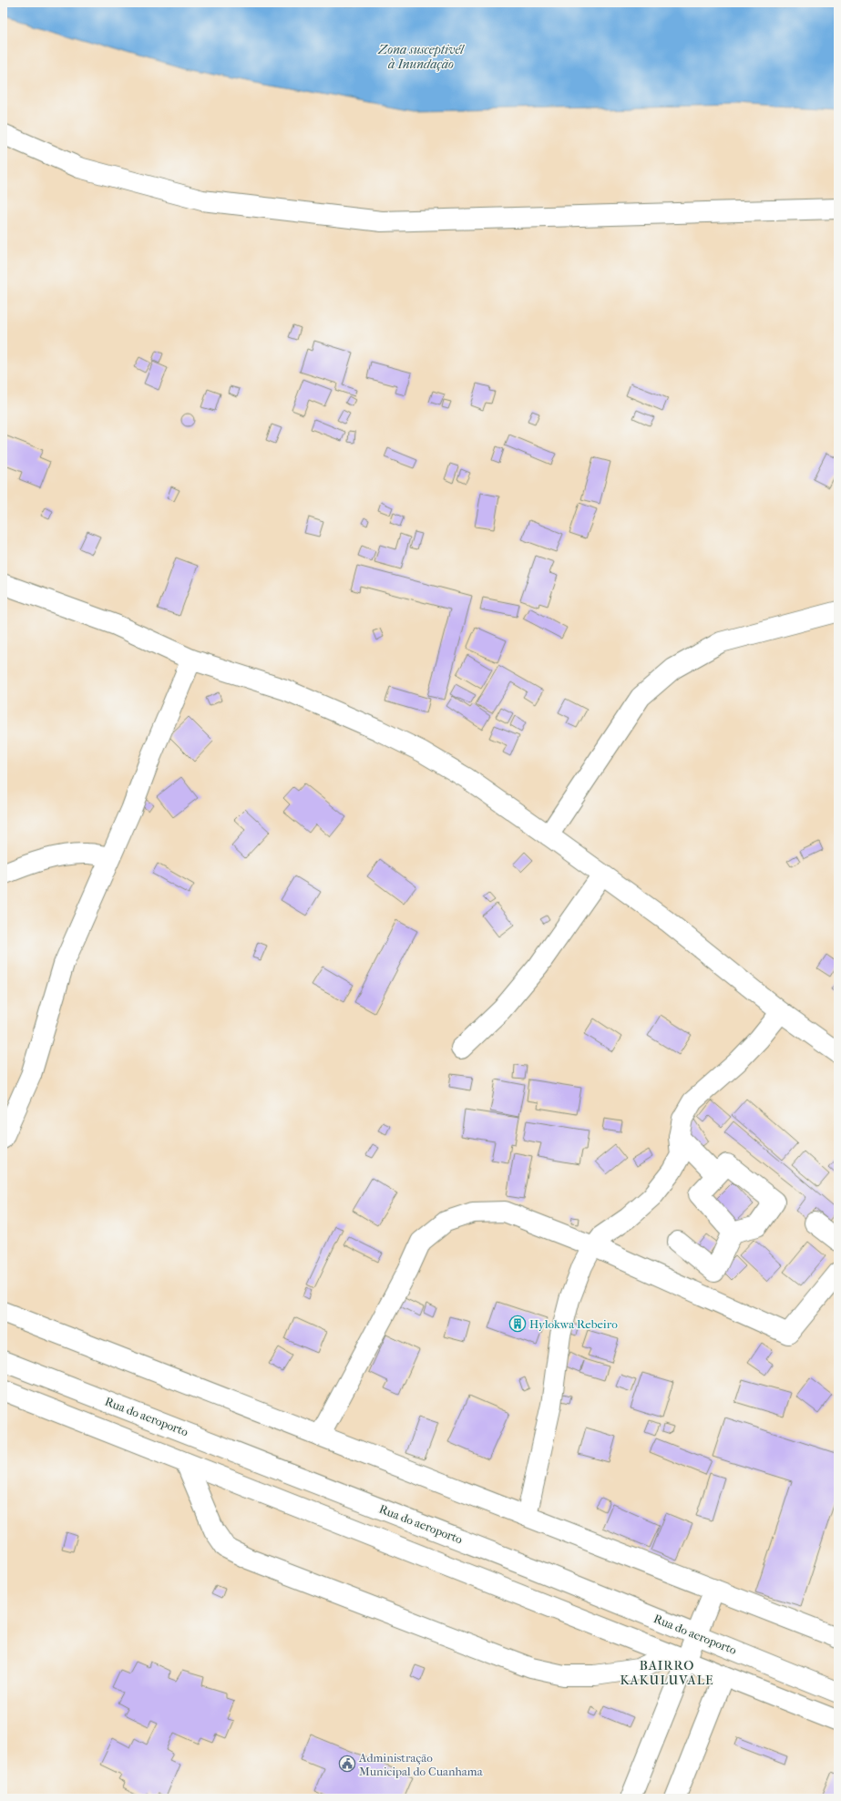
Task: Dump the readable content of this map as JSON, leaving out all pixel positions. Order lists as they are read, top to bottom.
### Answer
{
  "streets": {
    "street": ["Rua do aeroporto"]
  },
  "districts": ["BAIRRO KAKULUVALE"],
  "water": ["Zona susceptivél à Inundação"],
  "places": {
    "building": ["Hylokwa Rebeiro"],
    "public building": ["Administração Municipal do Cuanhama"]
  }
}
